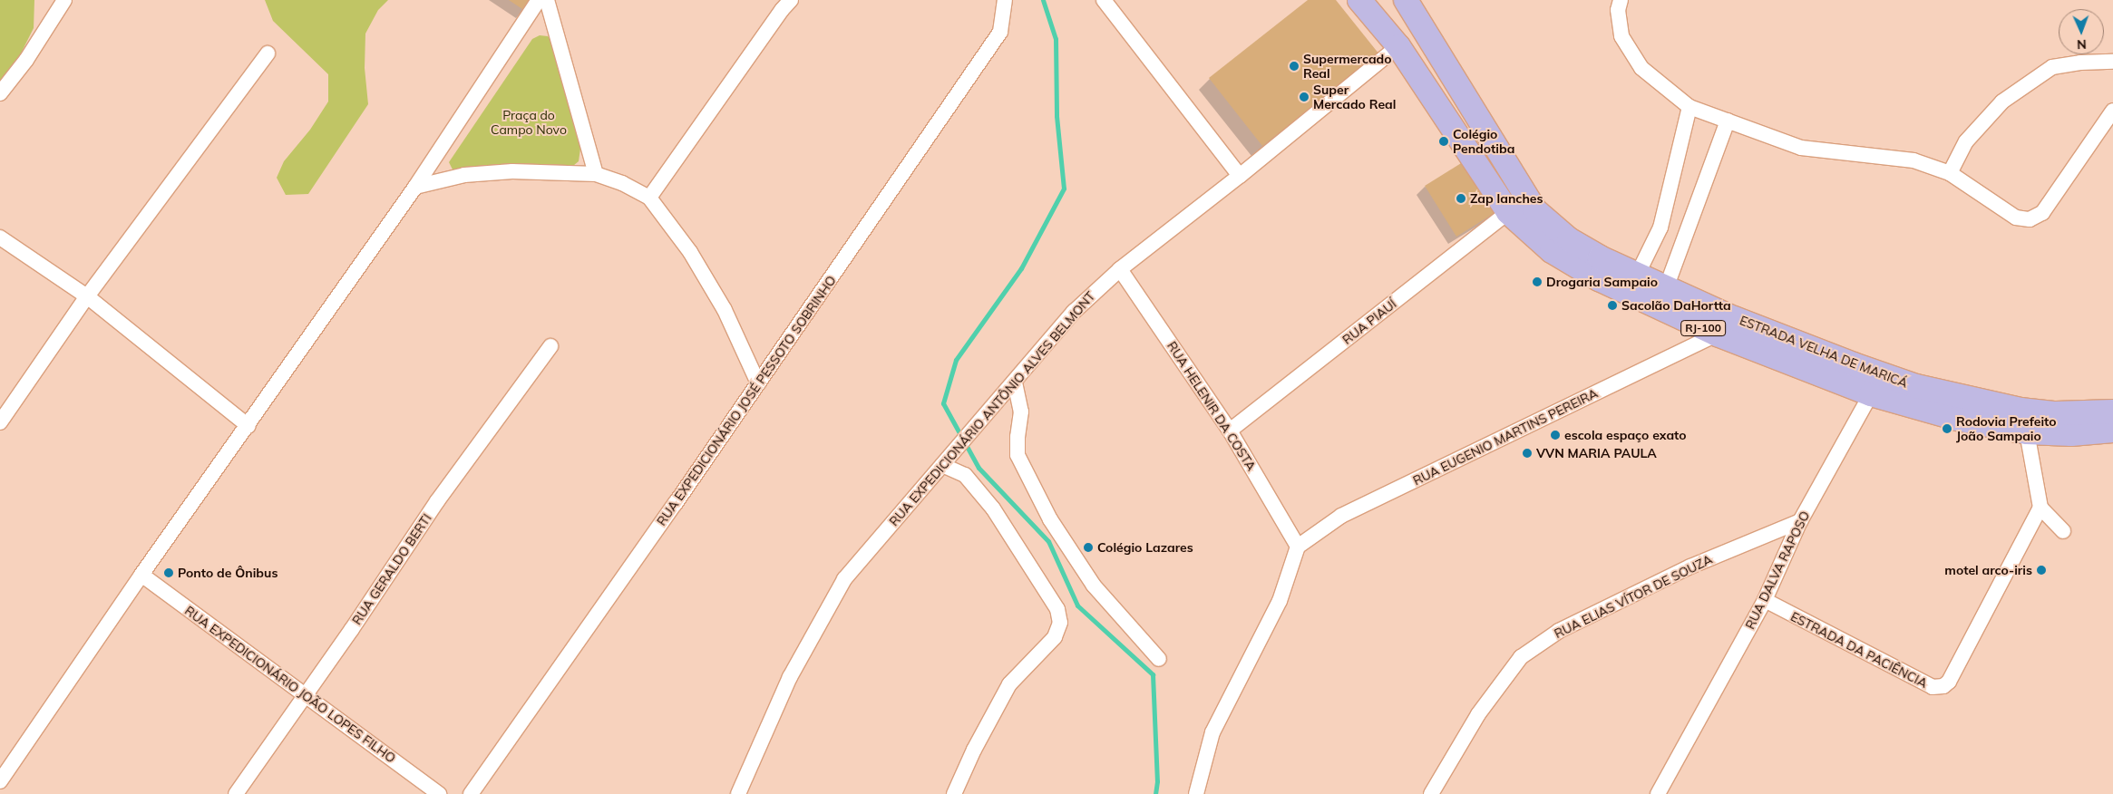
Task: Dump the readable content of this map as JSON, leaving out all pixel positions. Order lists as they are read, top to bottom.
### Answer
{
  "streets": {
    "main road": ["RJ-100", "ESTRADA VELHA DE MARICÁ"],
    "street": [
      "RUA PIAUÍ",
      "RUA EXPEDICIONÁRIO JOSÉ PESSOTO SOBRINHO",
      "RUA HELENIR DA COSTA",
      "RUA EXPEDICIONÁRIO ANTÔNIO ALVES BELMONT",
      "RUA EUGENIO MARTINS PEREIRA",
      "RUA GERALDO BERTI",
      "RUA DALVA RAPOSO",
      "RUA ELIAS VÍTOR DE SOUZA",
      "ESTRADA DA PACIÊNCIA",
      "RUA EXPEDICIONÁRIO JOÃO LOPES FILHO"
    ]
  },
  "crossings": [
    ["RUA PIAUÍ", "ESTRADA VELHA DE MARICÁ"],
    ["RUA PIAUÍ", "RUA HELENIR DA COSTA"],
    ["ESTRADA VELHA DE MARICÁ", "RUA EXPEDICIONÁRIO ANTÔNIO ALVES BELMONT"],
    ["ESTRADA VELHA DE MARICÁ", "RUA EUGENIO MARTINS PEREIRA"],
    ["ESTRADA VELHA DE MARICÁ", "RUA DALVA RAPOSO"],
    ["RUA HELENIR DA COSTA", "RUA EXPEDICIONÁRIO ANTÔNIO ALVES BELMONT"],
    ["RUA HELENIR DA COSTA", "RUA EUGENIO MARTINS PEREIRA"],
    ["RUA GERALDO BERTI", "RUA EXPEDICIONÁRIO JOÃO LOPES FILHO"],
    ["RUA DALVA RAPOSO", "RUA ELIAS VÍTOR DE SOUZA"],
    ["RUA DALVA RAPOSO", "ESTRADA DA PACIÊNCIA"]
  ],
  "parks": ["Praça do Campo Novo"],
  "places": [
    "Supermercado Real",
    "Super Mercado Real",
    "Colégio Pendotiba",
    "Zap lanches",
    "Drogaria Sampaio",
    "Sacolão DaHortta",
    "Rodovia Prefeito João Sampaio",
    "escola espaço exato",
    "VVN MARIA PAULA",
    "Colégio Lazares",
    "motel arco-iris",
    "Ponto de Ônibus"
  ],
  "north": "bottom"
}
